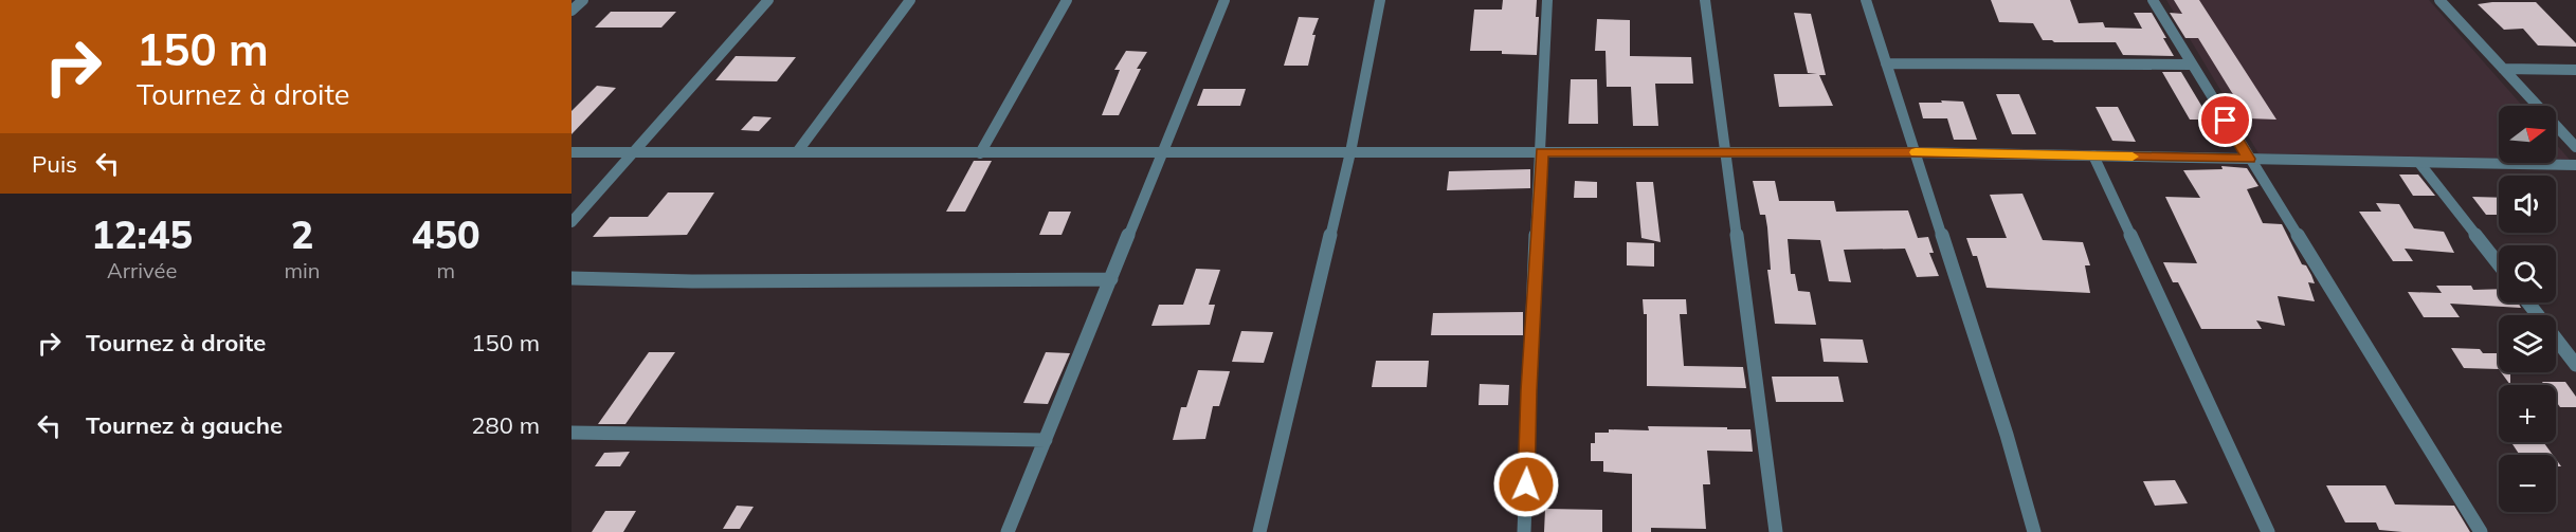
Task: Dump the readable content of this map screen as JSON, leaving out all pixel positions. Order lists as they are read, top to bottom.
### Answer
{
  "north": "right",
  "page": {
    "turn": ["150 m", "Tournez à droite"],
    "map_buttons": ["+", "−"],
    "then": "Puis",
    "eta": [
      "12:45",
      "Arrivée",
      "2",
      "min",
      "450",
      "m"
    ],
    "list": [
      {
        "name": "Tournez à droite",
        "value": "150 m"
      },
      {
        "name": "Tournez à gauche",
        "value": "280 m"
      }
    ]
  }
}
